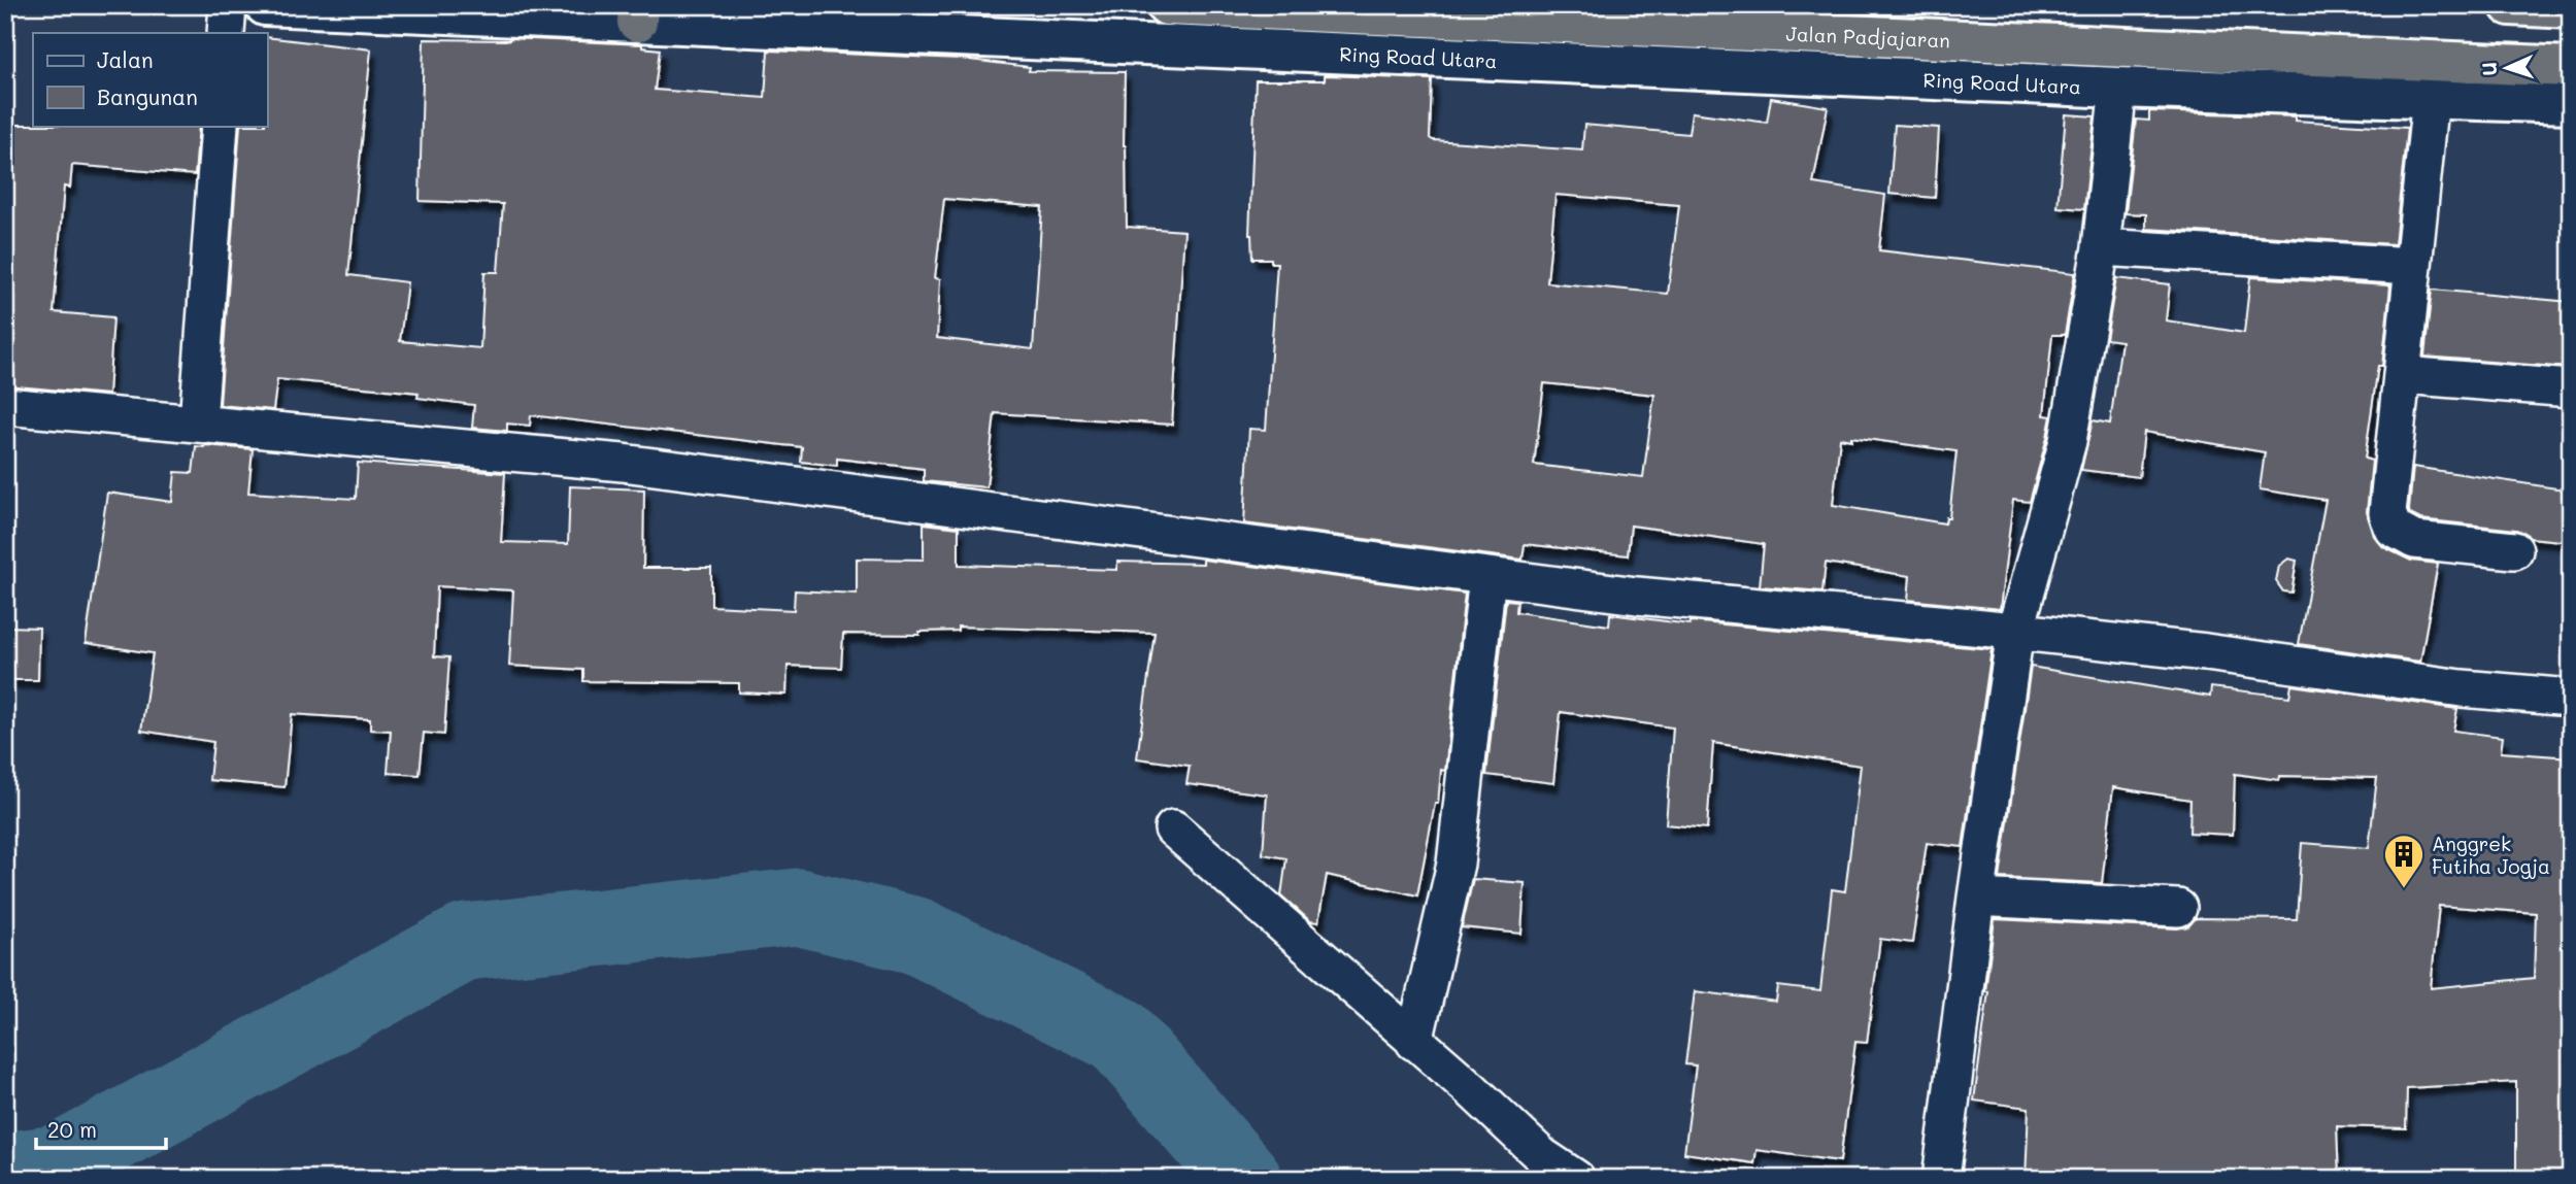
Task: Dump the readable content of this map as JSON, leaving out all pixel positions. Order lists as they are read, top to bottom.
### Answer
{
  "streets": {
    "highway": ["Jalan Padjajaran"],
    "street": ["Ring Road Utara"]
  },
  "places": {
    "building": ["Anggrek Futiha Jogja"]
  },
  "legend": ["Jalan", "Bangunan"],
  "scale_bar": "20 m",
  "north": "left"
}
